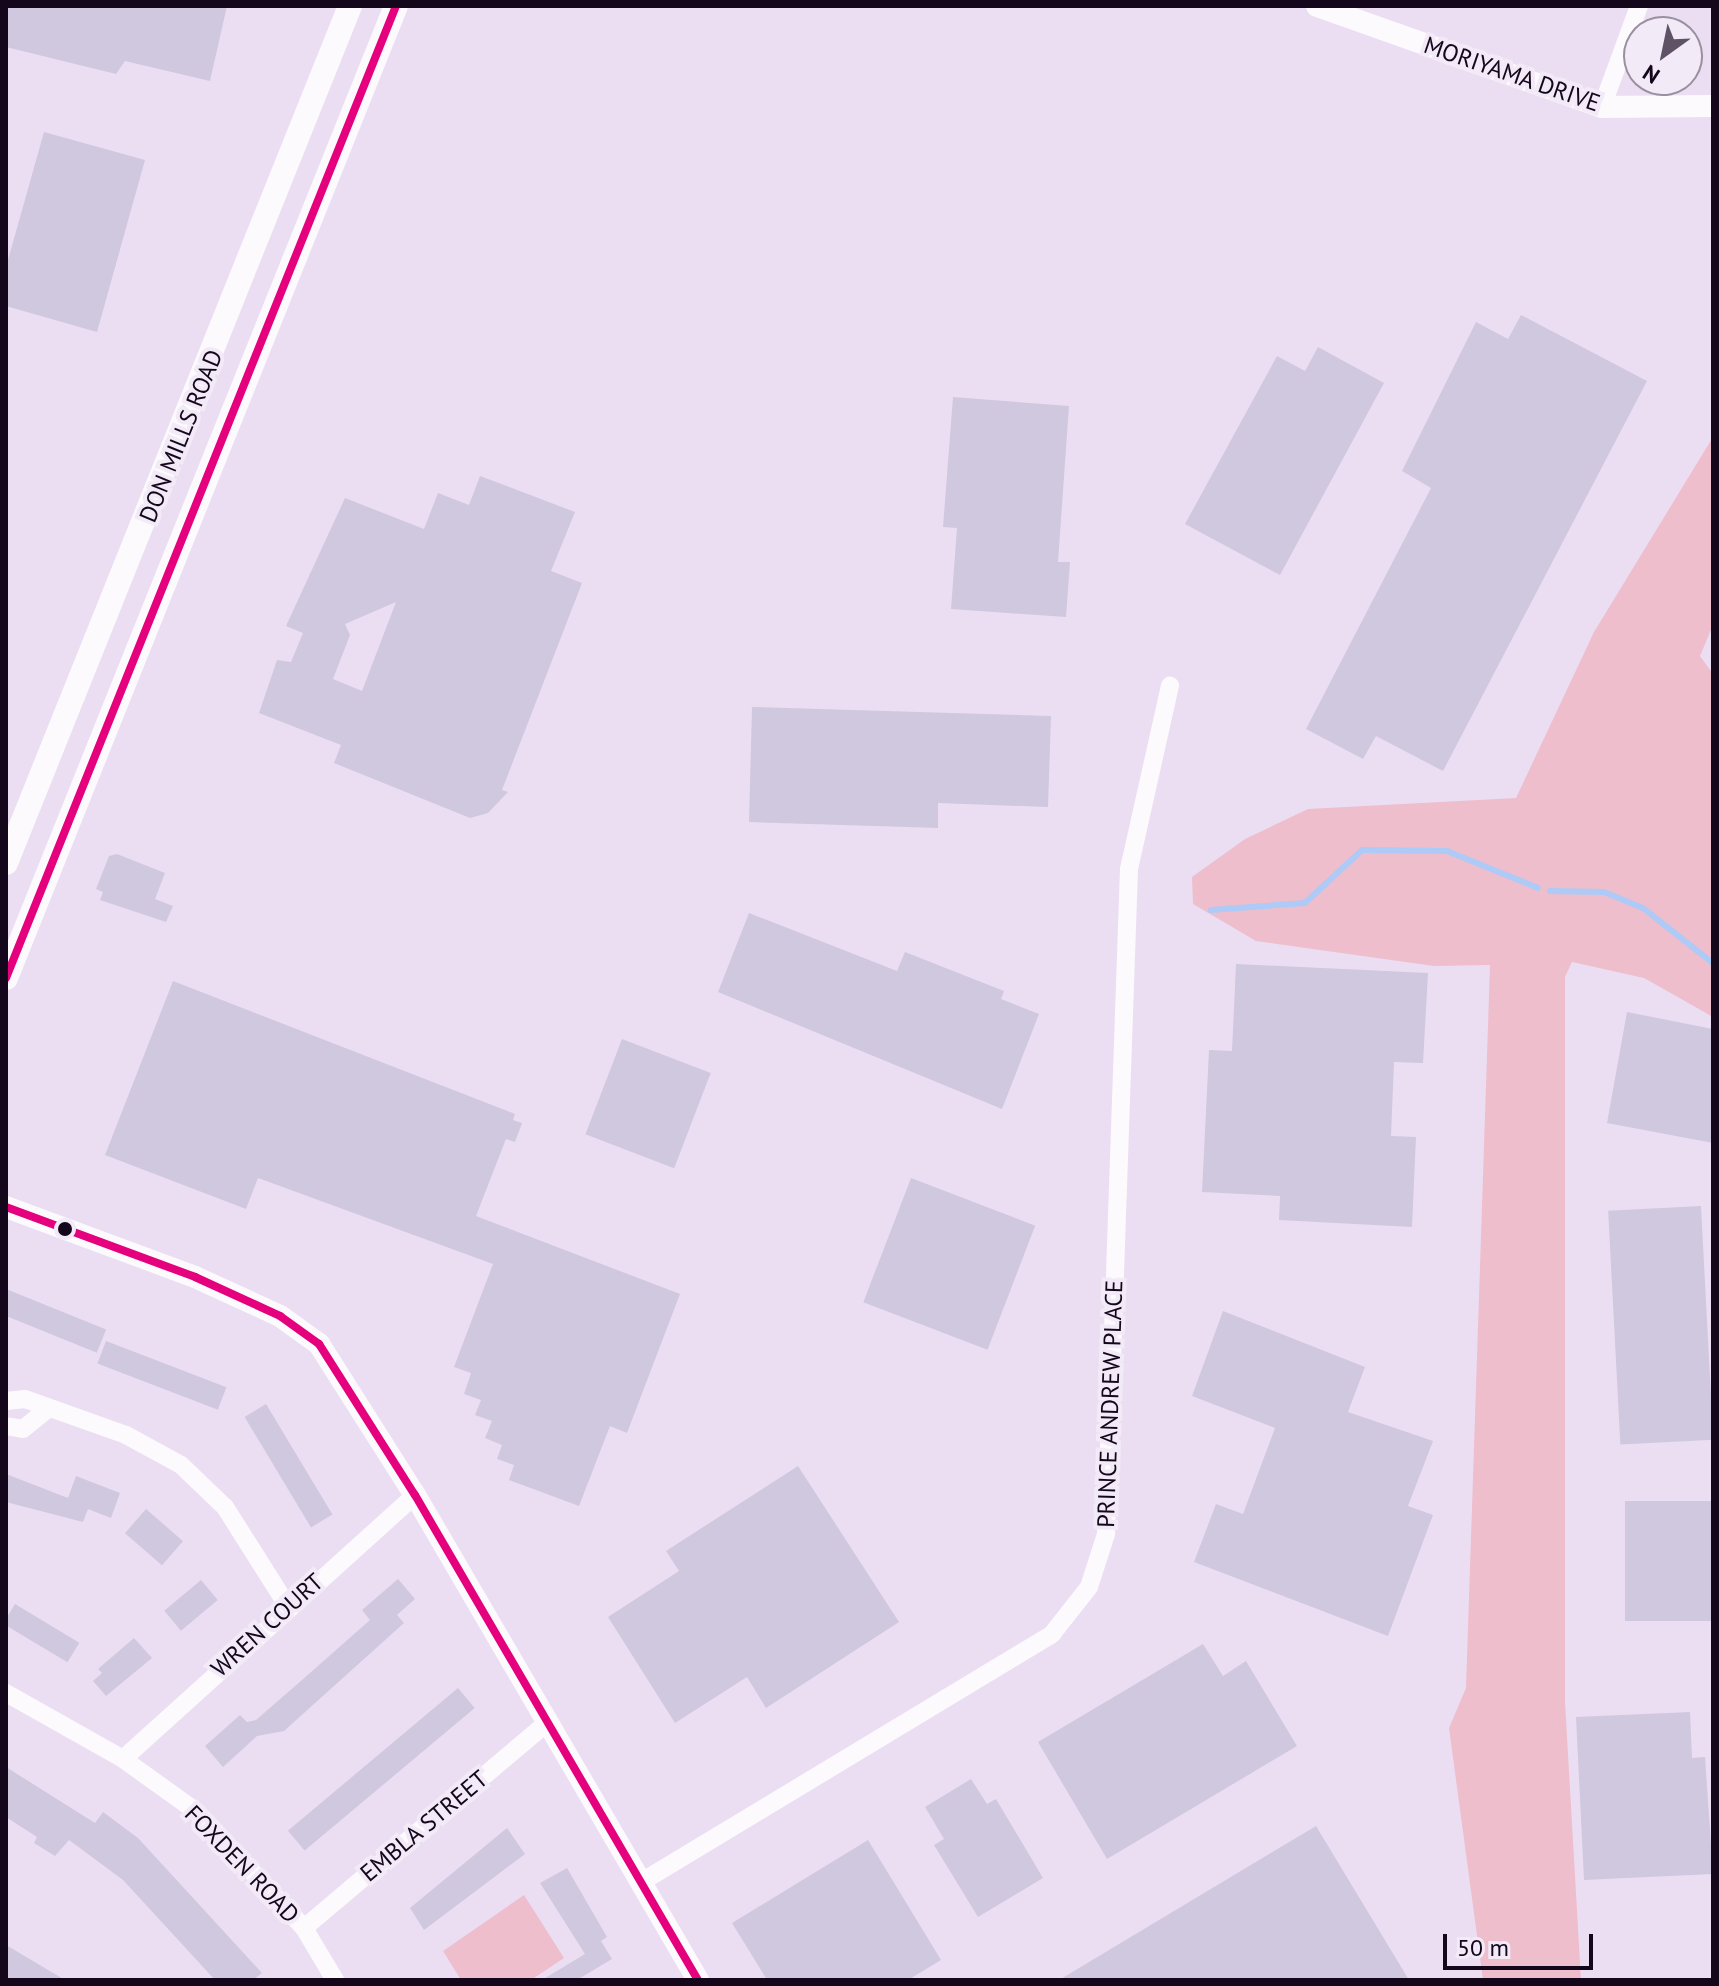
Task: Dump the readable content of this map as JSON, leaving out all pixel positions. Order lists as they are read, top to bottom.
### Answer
{
  "streets": {
    "main road": ["DON MILLS ROAD"],
    "street": [
      "MORIYAMA DRIVE",
      "PRINCE ANDREW PLACE",
      "WREN COURT",
      "EMBLA STREET",
      "FOXDEN ROAD"
    ]
  },
  "crossings": [
    ["WREN COURT", "FOXDEN ROAD"],
    ["EMBLA STREET", "FOXDEN ROAD"]
  ],
  "scale_bar": "50 m",
  "north": "bottom left"
}
